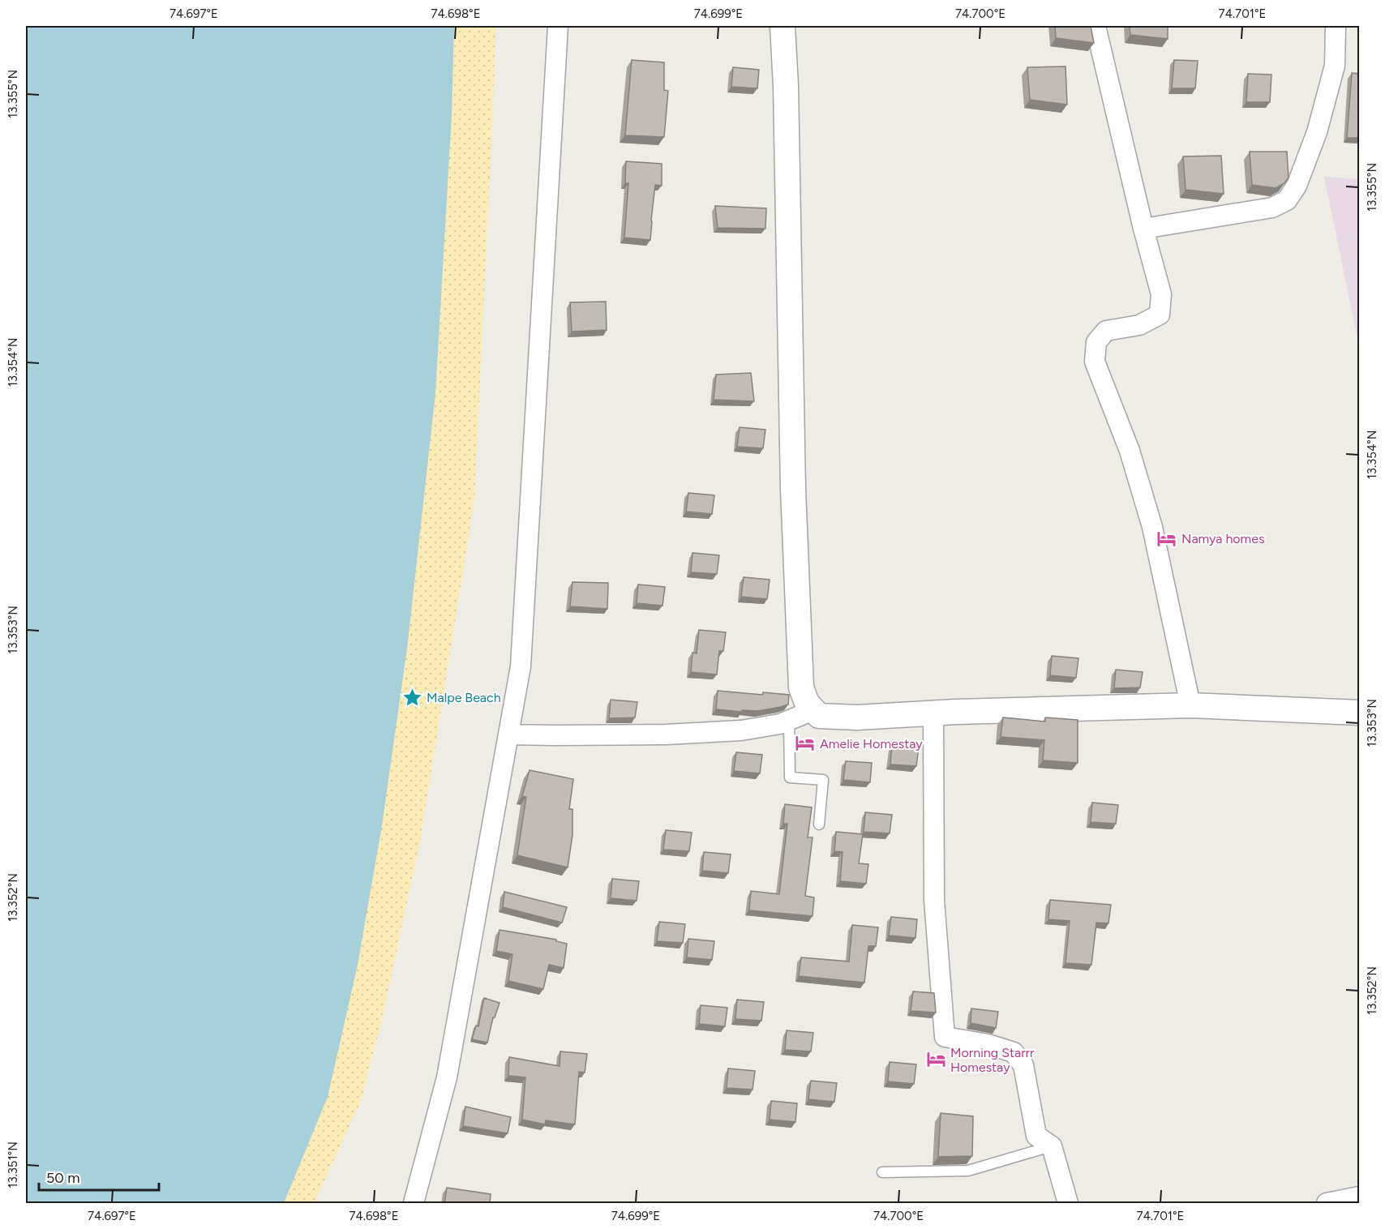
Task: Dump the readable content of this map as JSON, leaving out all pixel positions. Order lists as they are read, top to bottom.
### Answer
{
  "places": {
    "hotel": ["Namya homes", "Amelie Homestay", "Morning Starrr Homestay"],
    "place": ["Malpe Beach"]
  },
  "scale_bar": "50 m",
  "coordinates": [
    "74.697°E",
    "74.698°E",
    "74.699°E",
    "74.700°E",
    "74.701°E",
    "13.355°N",
    "13.354°N",
    "13.353°N",
    "13.352°N",
    "13.351°N"
  ]
}
